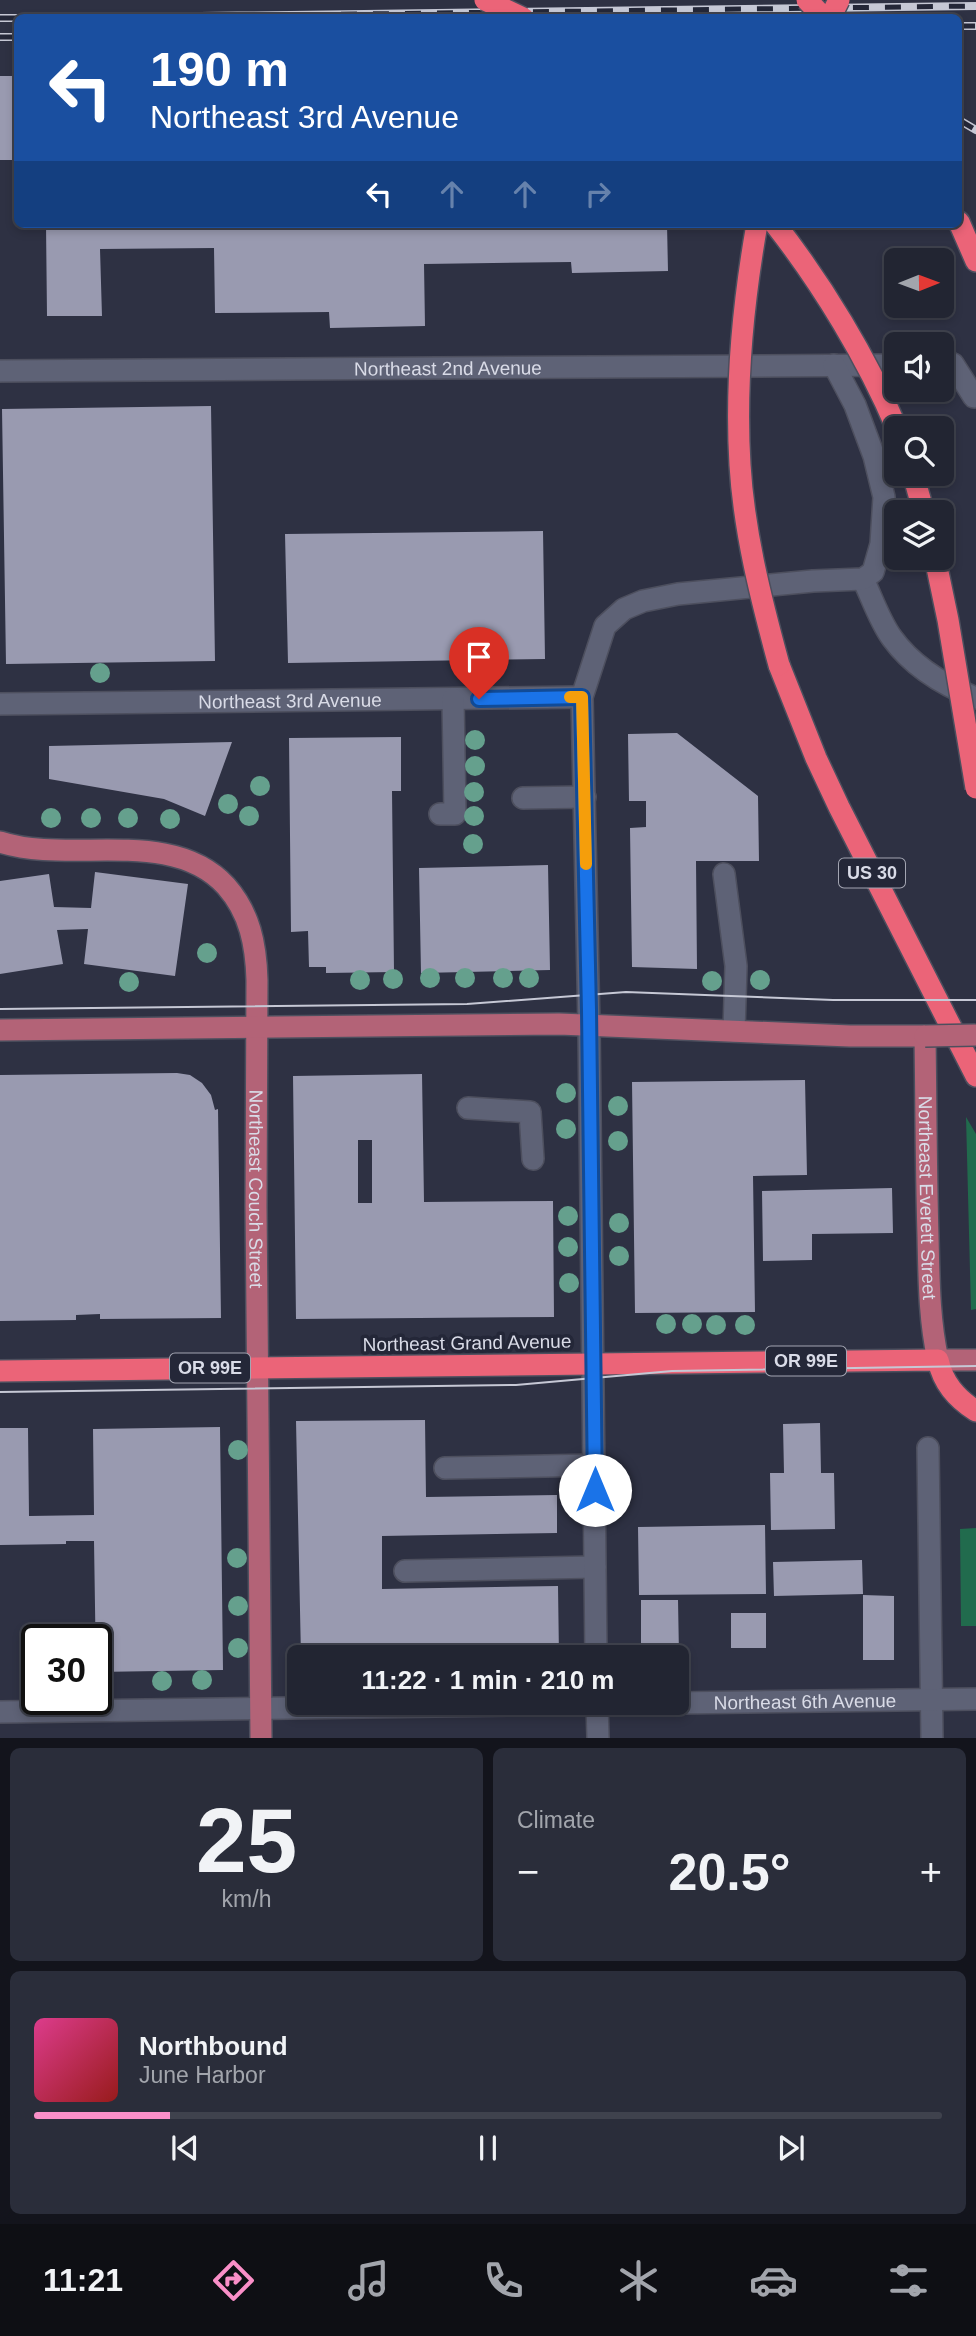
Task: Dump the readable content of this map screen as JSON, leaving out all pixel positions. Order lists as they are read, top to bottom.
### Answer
{
  "streets": {
    "highway": ["US 30", "Northeast Grand Avenue", "OR 99E"],
    "main road": ["Northeast Couch Street", "Northeast Everett Street"],
    "street": ["Northeast 2nd Avenue", "Northeast 3rd Avenue", "Northeast 6th Avenue"]
  },
  "crossings": [
    ["Northeast Couch Street", "Northeast Grand Avenue"],
    ["Northeast Everett Street", "Northeast Grand Avenue"]
  ],
  "north": "right",
  "page": {
    "turn": ["190 m", "Northeast 3rd Avenue"],
    "limit": "30",
    "trip": "11:22 · 1 min · 210 m",
    "tile": [
      ["25", "km/h"],
      "Climate"
    ],
    "heat": ["−", "20.5°", "+"],
    "song": ["Northbound", "June Harbor"],
    "tabs": "11:21"
  }
}
